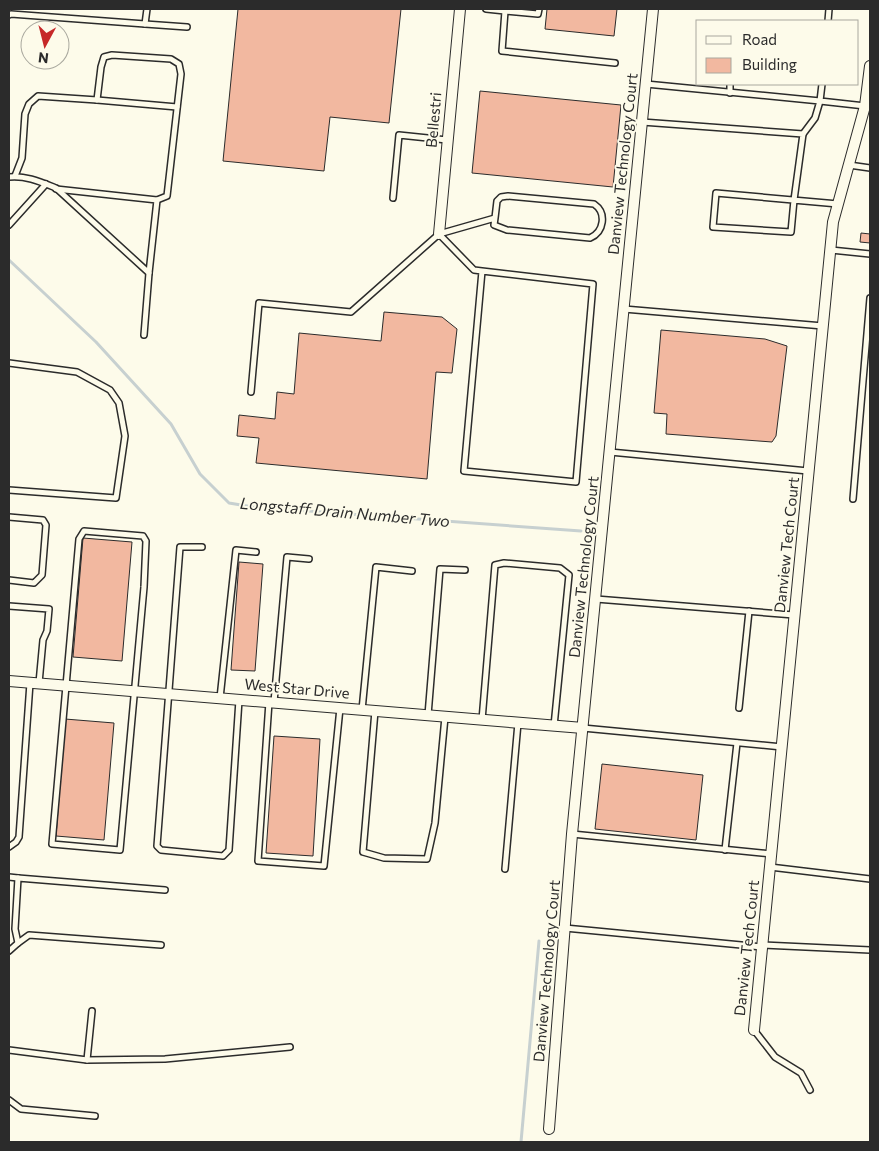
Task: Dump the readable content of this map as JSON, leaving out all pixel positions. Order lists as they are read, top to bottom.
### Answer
{
  "streets": {
    "street": [
      "Bellestri",
      "Danview Technology Court",
      "Danview Tech Court",
      "West Star Drive"
    ]
  },
  "crossings": [
    ["Danview Technology Court", "West Star Drive"]
  ],
  "water": ["Longstaff Drain Number Two"],
  "legend": ["Road", "Building"],
  "north": "bottom"
}
